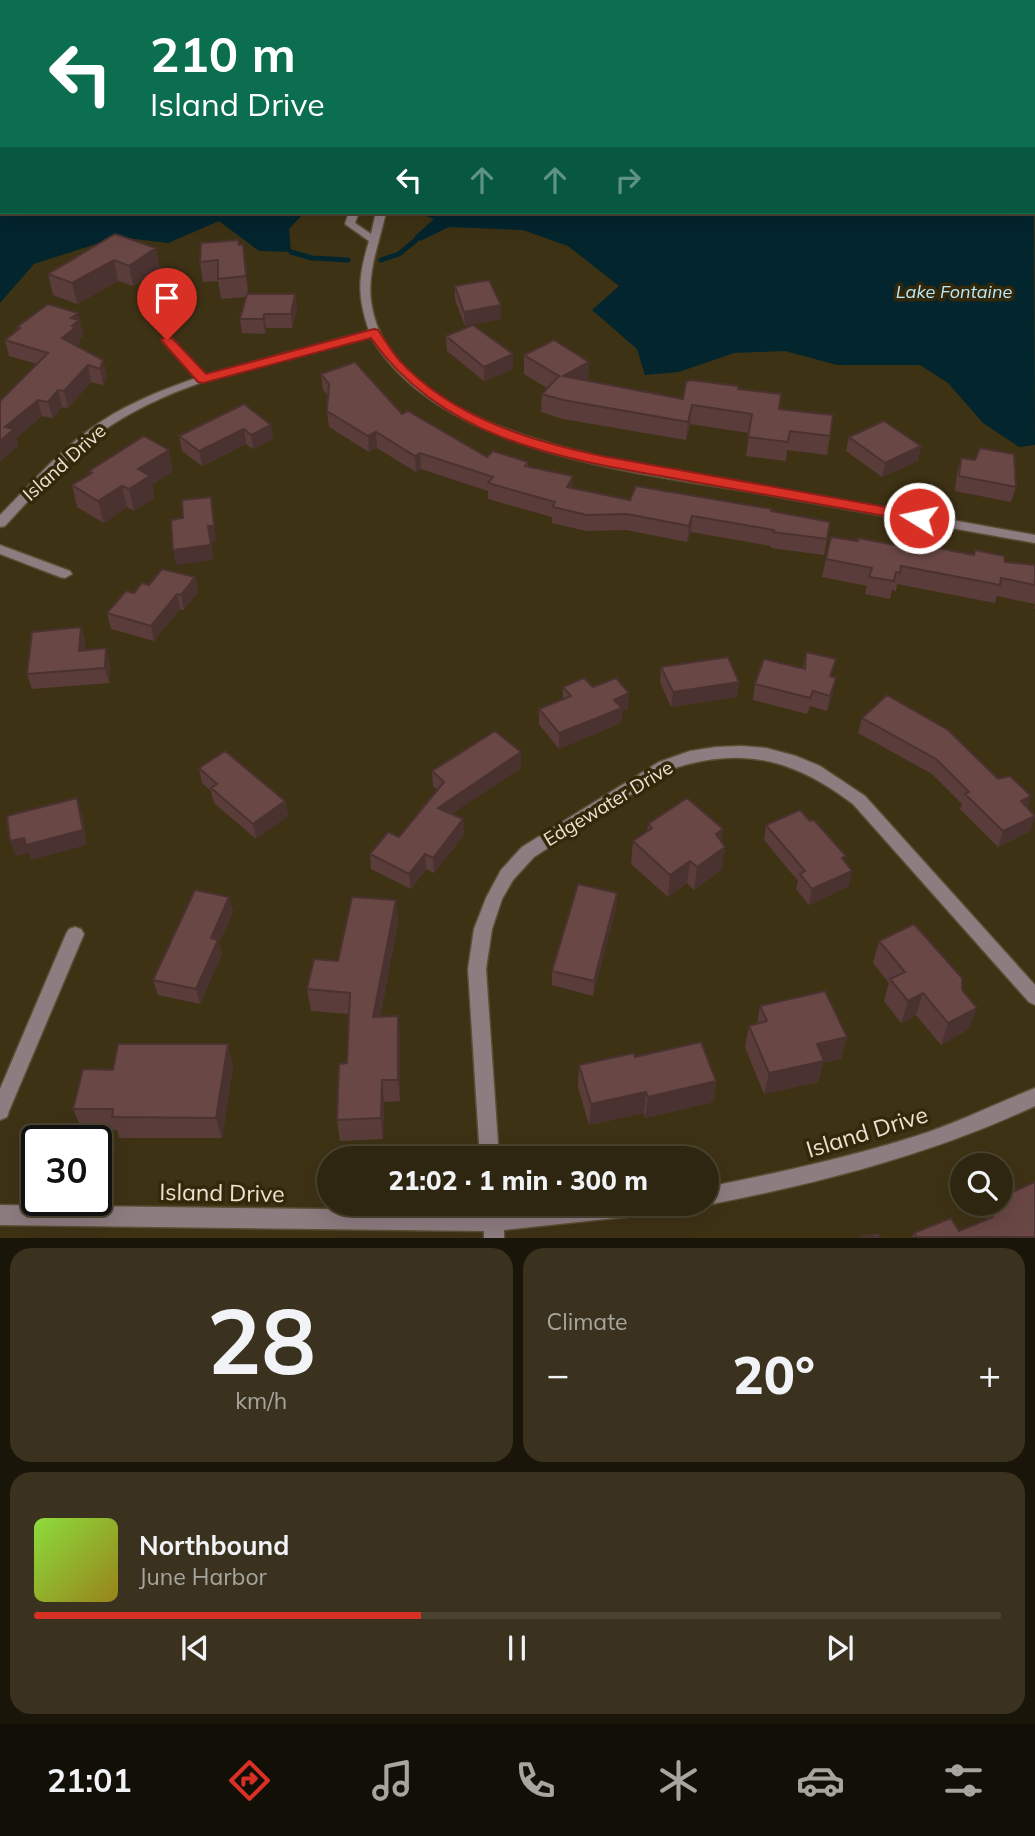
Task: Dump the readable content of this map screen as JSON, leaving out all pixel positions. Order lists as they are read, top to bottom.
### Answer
{
  "streets": {
    "street": ["Island Drive", "Edgewater Drive"]
  },
  "water": ["Lake Fontaine"],
  "page": {
    "turn": ["210 m", "Island Drive"],
    "limit": "30",
    "trip": "21:02 · 1 min · 300 m",
    "tile": [
      ["28", "km/h"],
      "Climate"
    ],
    "heat": ["−", "20°", "+"],
    "song": ["Northbound", "June Harbor"],
    "tabs": "21:01"
  }
}
